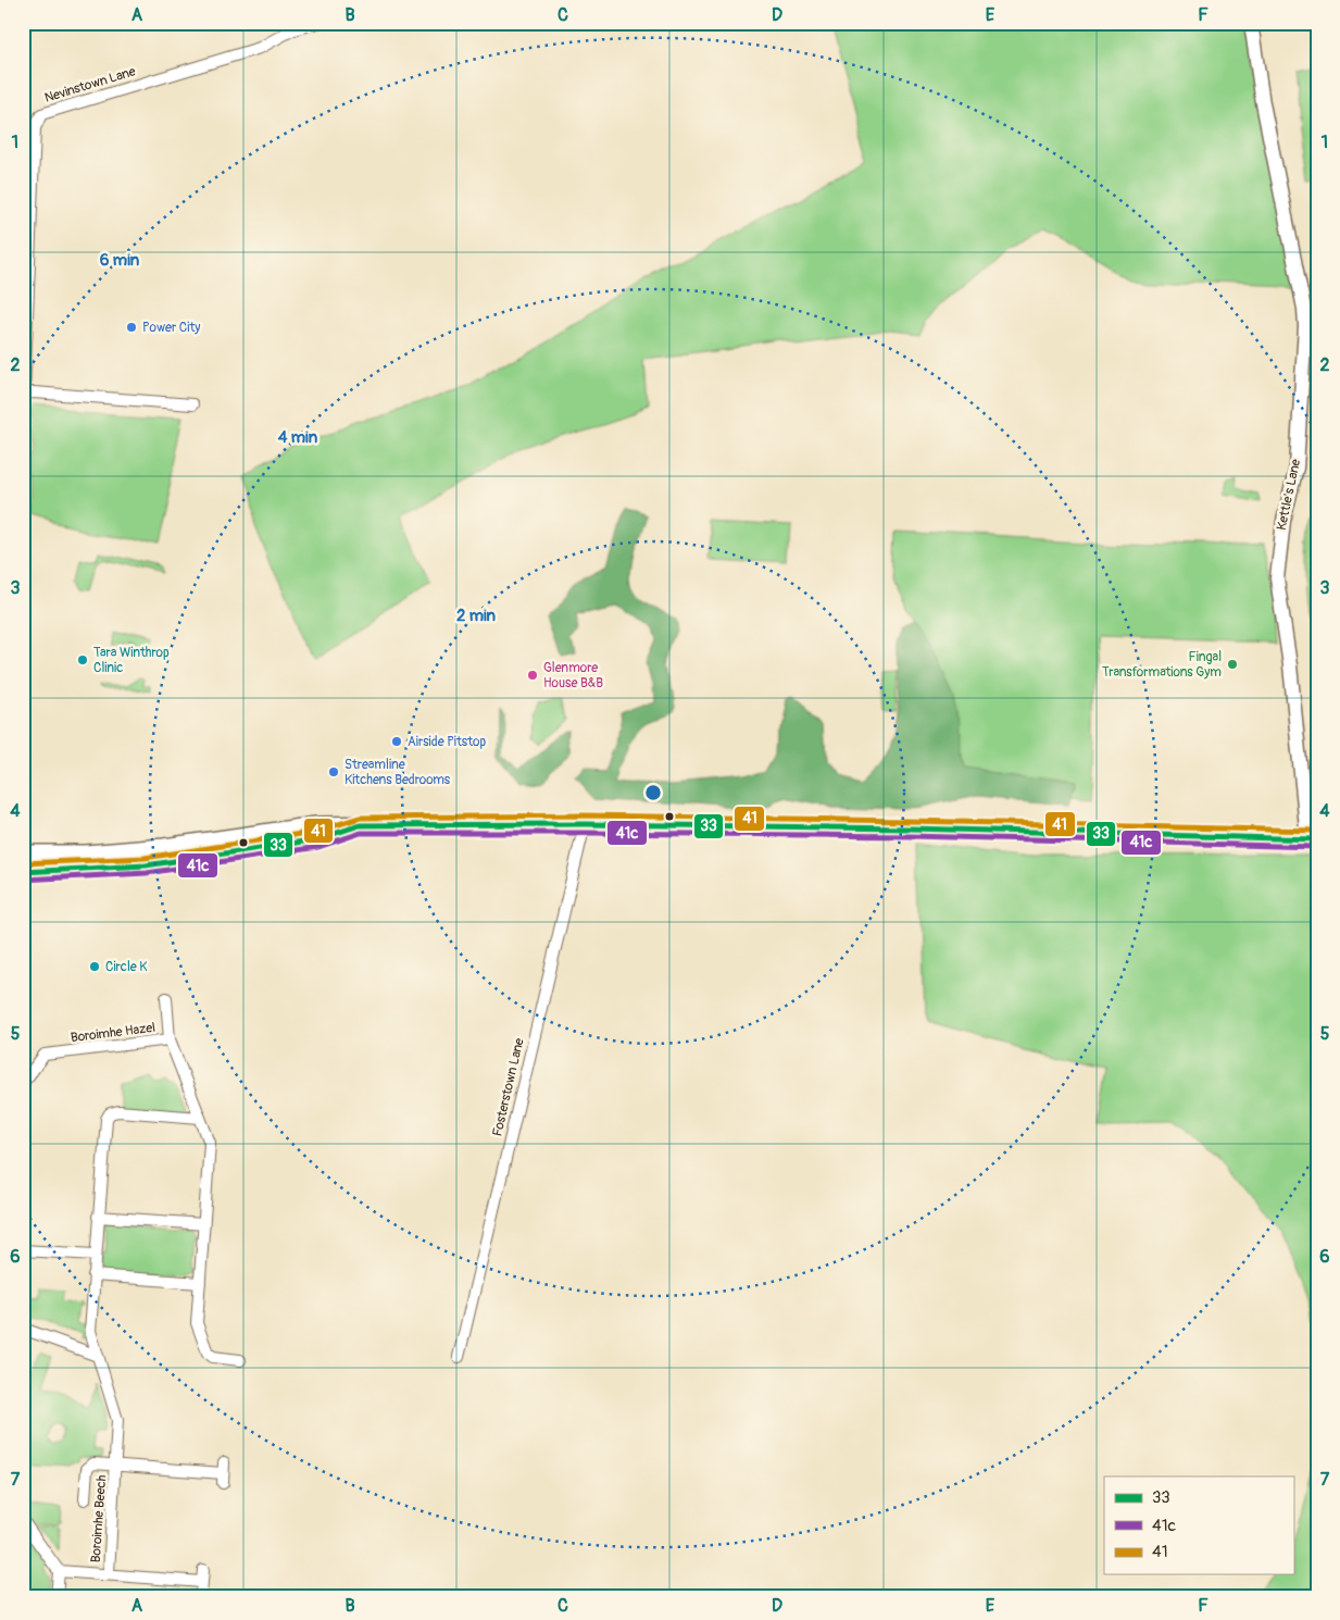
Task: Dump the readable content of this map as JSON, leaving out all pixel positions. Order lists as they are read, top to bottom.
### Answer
{
  "streets": {
    "street": [
      "Nevinstown Lane",
      "Kettle's Lane",
      "Boroimhe Hazel",
      "Fosterstown Lane",
      "Boroimhe Beech"
    ]
  },
  "places": [
    "Power City",
    "Tara Winthrop Clinic",
    "Fingal Transformations Gym",
    "Glenmore House B&B",
    "Airside Pitstop",
    "Streamline Kitchens Bedrooms",
    "Circle K"
  ],
  "lines": ["transit line 41", "transit line 33", "transit line 41c"],
  "legend": ["33", "41c", "41"],
  "grid": {
    "columns": [
      "A",
      "B",
      "C",
      "D",
      "E",
      "F"
    ],
    "rows": [
      "1",
      "2",
      "3",
      "4",
      "5",
      "6",
      "7"
    ]
  },
  "rings": ["6 min", "4 min", "2 min"]
}
